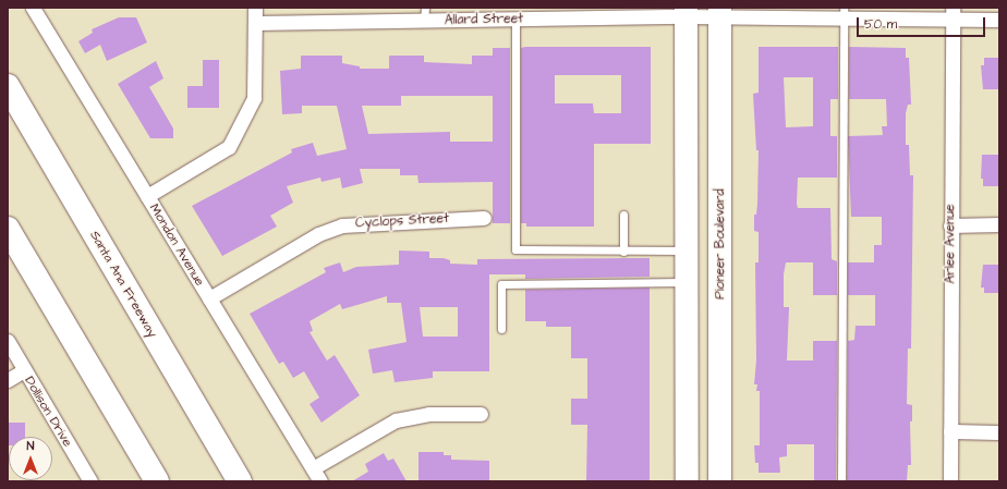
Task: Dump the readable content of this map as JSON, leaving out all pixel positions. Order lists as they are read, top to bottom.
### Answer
{
  "streets": {
    "highway": ["Santa Ana Freeway"],
    "main road": ["Pioneer Boulevard"],
    "street": [
      "Allard Street",
      "Cyclops Street",
      "Arlee Avenue",
      "Mondon Avenue",
      "Dollison Drive"
    ]
  },
  "crossings": [
    ["Allard Street", "Pioneer Boulevard"],
    ["Allard Street", "Arlee Avenue"],
    ["Cyclops Street", "Mondon Avenue"]
  ],
  "scale_bar": "50 m",
  "north": "top"
}
